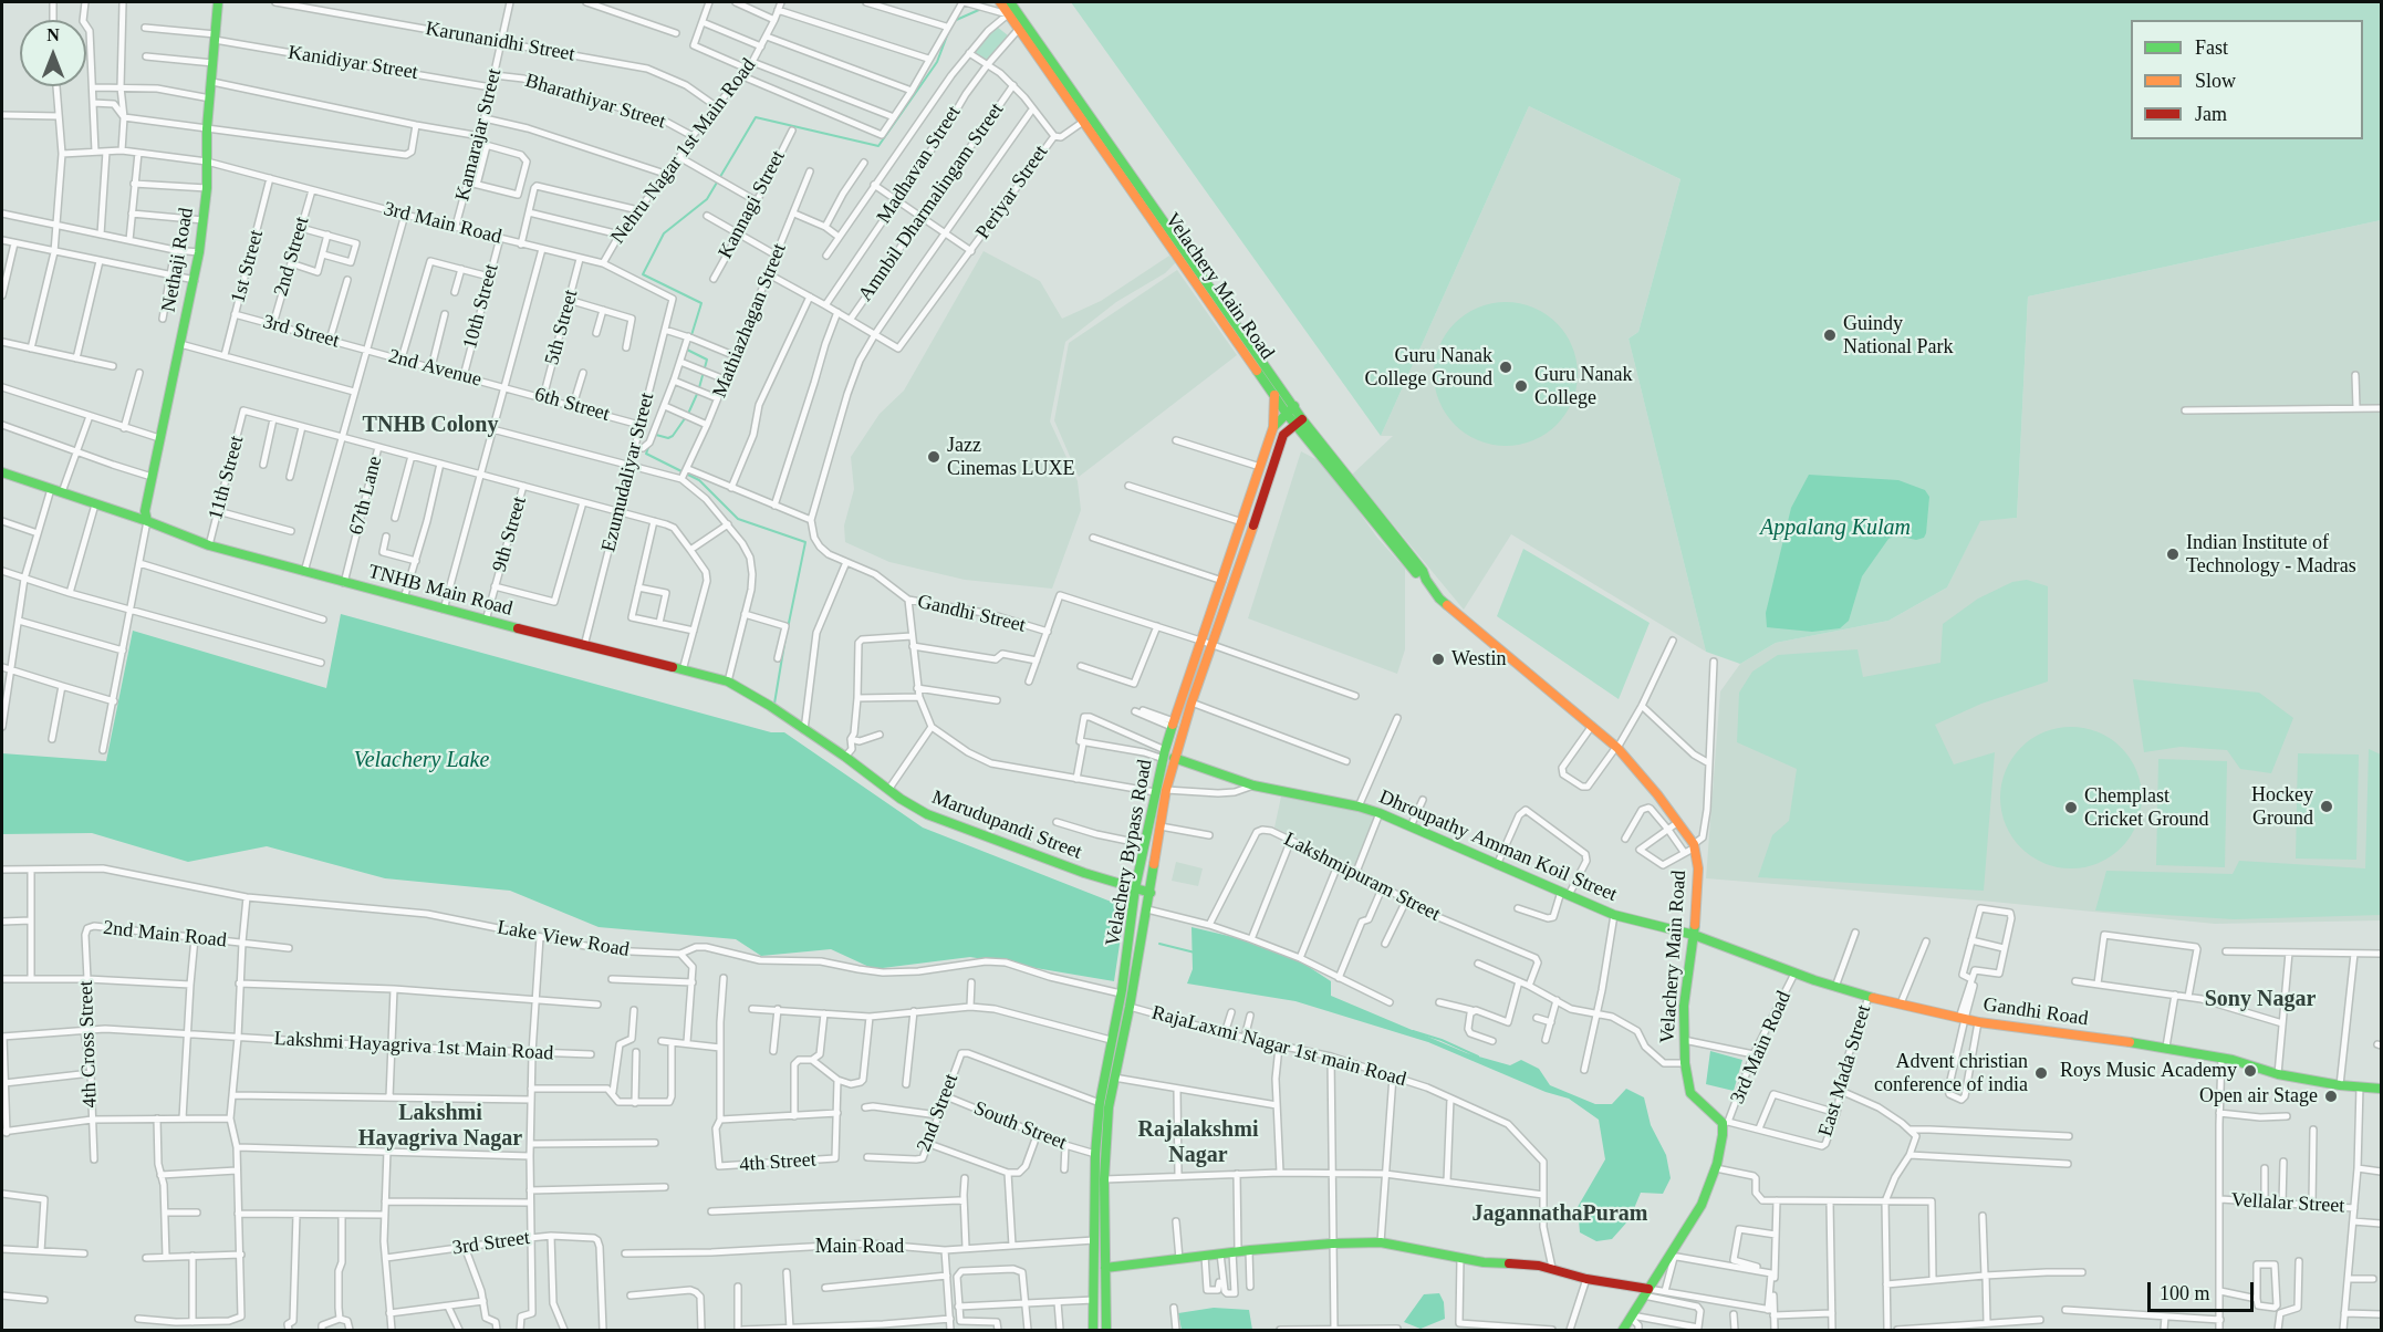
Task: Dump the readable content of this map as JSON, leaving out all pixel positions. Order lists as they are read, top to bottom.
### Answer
{
  "streets": {
    "main road": [
      "Nethaji Road",
      "Velachery Main Road",
      "TNHB Main Road",
      "Marudupandi Street",
      "Dhroupathy Amman Koil Street",
      "Velachery Bypass Road",
      "Gandhi Road"
    ],
    "street": [
      "Karunanidhi Street",
      "Kanidiyar Street",
      "Bharathiyar Street",
      "Kamarajar Street",
      "Nehru Nagar 1st Main Road",
      "Madhavan Street",
      "Periyar Street",
      "Amnbil Dharmalingam Street",
      "Kannagi Street",
      "3rd Main Road",
      "2nd Street",
      "1st Street",
      "10th Street",
      "Mathiazhagan Street",
      "5th Street",
      "3rd Street",
      "2nd Avenue",
      "6th Street",
      "Ezumudaliyar Street",
      "11th Street",
      "67th Lane",
      "9th Street",
      "Gandhi Street",
      "Lakshmipuram Street",
      "2nd Main Road",
      "Lake View Road",
      "4th Cross Street",
      "Lakshmi Hayagriva 1st Main Road",
      "RajaLaxmi Nagar 1st main Road",
      "East Mada Street",
      "South Street",
      "4th Street",
      "Vellalar Street",
      "Main Road"
    ]
  },
  "crossings": [
    ["Karunanidhi Street", "Kamarajar Street"],
    ["Karunanidhi Street", "Nehru Nagar 1st Main Road"],
    ["Kanidiyar Street", "Kamarajar Street"],
    ["Kanidiyar Street", "Nethaji Road"],
    ["Bharathiyar Street", "Kamarajar Street"],
    ["Bharathiyar Street", "Nehru Nagar 1st Main Road"],
    ["Kamarajar Street", "3rd Main Road"],
    ["Nehru Nagar 1st Main Road", "3rd Main Road"],
    ["Madhavan Street", "Velachery Main Road"],
    ["3rd Main Road", "2nd Street"],
    ["3rd Main Road", "Nethaji Road"],
    ["3rd Main Road", "1st Street"],
    ["3rd Main Road", "Velachery Main Road"],
    ["3rd Main Road", "10th Street"],
    ["3rd Main Road", "5th Street"],
    ["3rd Main Road", "Ezumudaliyar Street"],
    ["3rd Main Road", "Gandhi Road"],
    ["2nd Street", "3rd Street"],
    ["2nd Street", "Velachery Bypass Road"],
    ["2nd Street", "South Street"],
    ["Nethaji Road", "TNHB Main Road"],
    ["1st Street", "3rd Street"],
    ["Velachery Main Road", "Dhroupathy Amman Koil Street"],
    ["Velachery Main Road", "Velachery Bypass Road"],
    ["Velachery Main Road", "Gandhi Road"],
    ["10th Street", "2nd Avenue"],
    ["5th Street", "6th Street"],
    ["3rd Street", "2nd Avenue"],
    ["2nd Avenue", "6th Street"],
    ["6th Street", "Ezumudaliyar Street"],
    ["Ezumudaliyar Street", "TNHB Main Road"],
    ["11th Street", "TNHB Main Road"],
    ["67th Lane", "TNHB Main Road"],
    ["9th Street", "TNHB Main Road"],
    ["TNHB Main Road", "Marudupandi Street"],
    ["Marudupandi Street", "Velachery Bypass Road"],
    ["Dhroupathy Amman Koil Street", "Velachery Bypass Road"],
    ["Dhroupathy Amman Koil Street", "Gandhi Road"],
    ["Velachery Bypass Road", "Lake View Road"],
    ["Velachery Bypass Road", "RajaLaxmi Nagar 1st main Road"],
    ["Velachery Bypass Road", "South Street"],
    ["Velachery Bypass Road", "Main Road"],
    ["2nd Main Road", "4th Cross Street"],
    ["Gandhi Road", "East Mada Street"],
    ["4th Cross Street", "Lakshmi Hayagriva 1st Main Road"]
  ],
  "districts": [
    "TNHB Colony",
    "Sony Nagar",
    "Lakshmi Hayagriva Nagar",
    "Rajalakshmi Nagar",
    "JagannathaPuram"
  ],
  "water": ["Appalang Kulam", "Velachery Lake"],
  "places": [
    "Guindy National Park",
    "Guru Nanak College Ground",
    "Guru Nanak College",
    "Jazz Cinemas LUXE",
    "Indian Institute of Technology - Madras",
    "Westin",
    "Hockey Ground",
    "Chemplast Cricket Ground",
    "Roys Music Academy",
    "Advent christian conference of india",
    "Open air Stage"
  ],
  "legend": ["Fast", "Slow", "Jam"],
  "scale_bar": "100 m",
  "north": "top"
}
